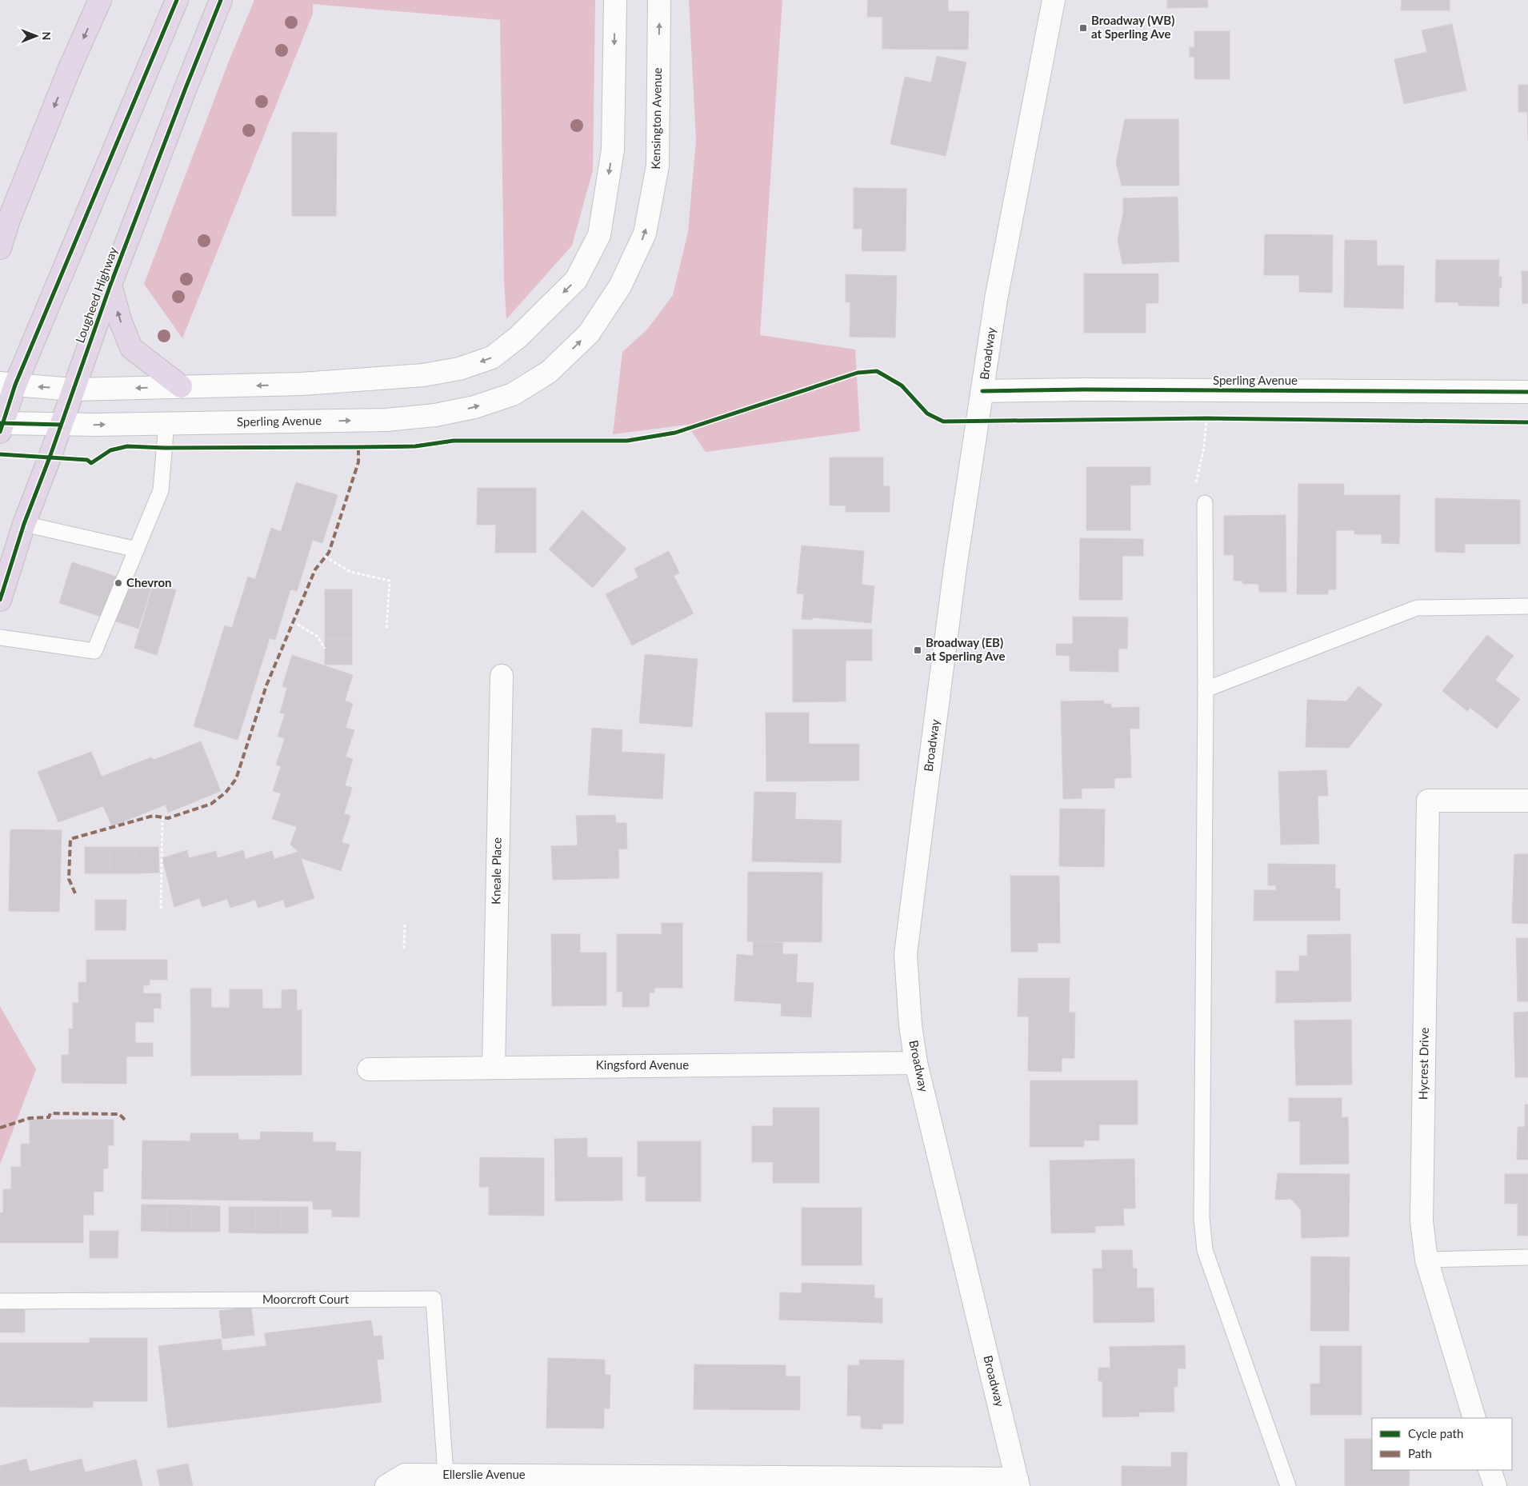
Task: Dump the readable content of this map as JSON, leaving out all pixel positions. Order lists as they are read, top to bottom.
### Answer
{
  "streets": {
    "main road": ["Lougheed Highway"],
    "street": [
      "Kensington Avenue",
      "Broadway",
      "Sperling Avenue",
      "Kneale Place",
      "Hycrest Drive",
      "Kingsford Avenue",
      "Ellerslie Avenue"
    ],
    "lane": ["Moorcroft Court"]
  },
  "crossings": [
    ["Kensington Avenue", "Sperling Avenue"],
    ["Lougheed Highway", "Sperling Avenue"],
    ["Broadway", "Sperling Avenue"],
    ["Broadway", "Kingsford Avenue"],
    ["Broadway", "Ellerslie Avenue"],
    ["Kneale Place", "Kingsford Avenue"],
    ["Moorcroft Court", "Ellerslie Avenue"]
  ],
  "one_way": ["Kensington Avenue", "Sperling Avenue"],
  "places": {
    "transit": ["Broadway (WB) at Sperling Ave", "Broadway (EB) at Sperling Ave"],
    "other": ["Chevron"]
  },
  "legend": ["Cycle path", "Path"],
  "north": "right"
}
